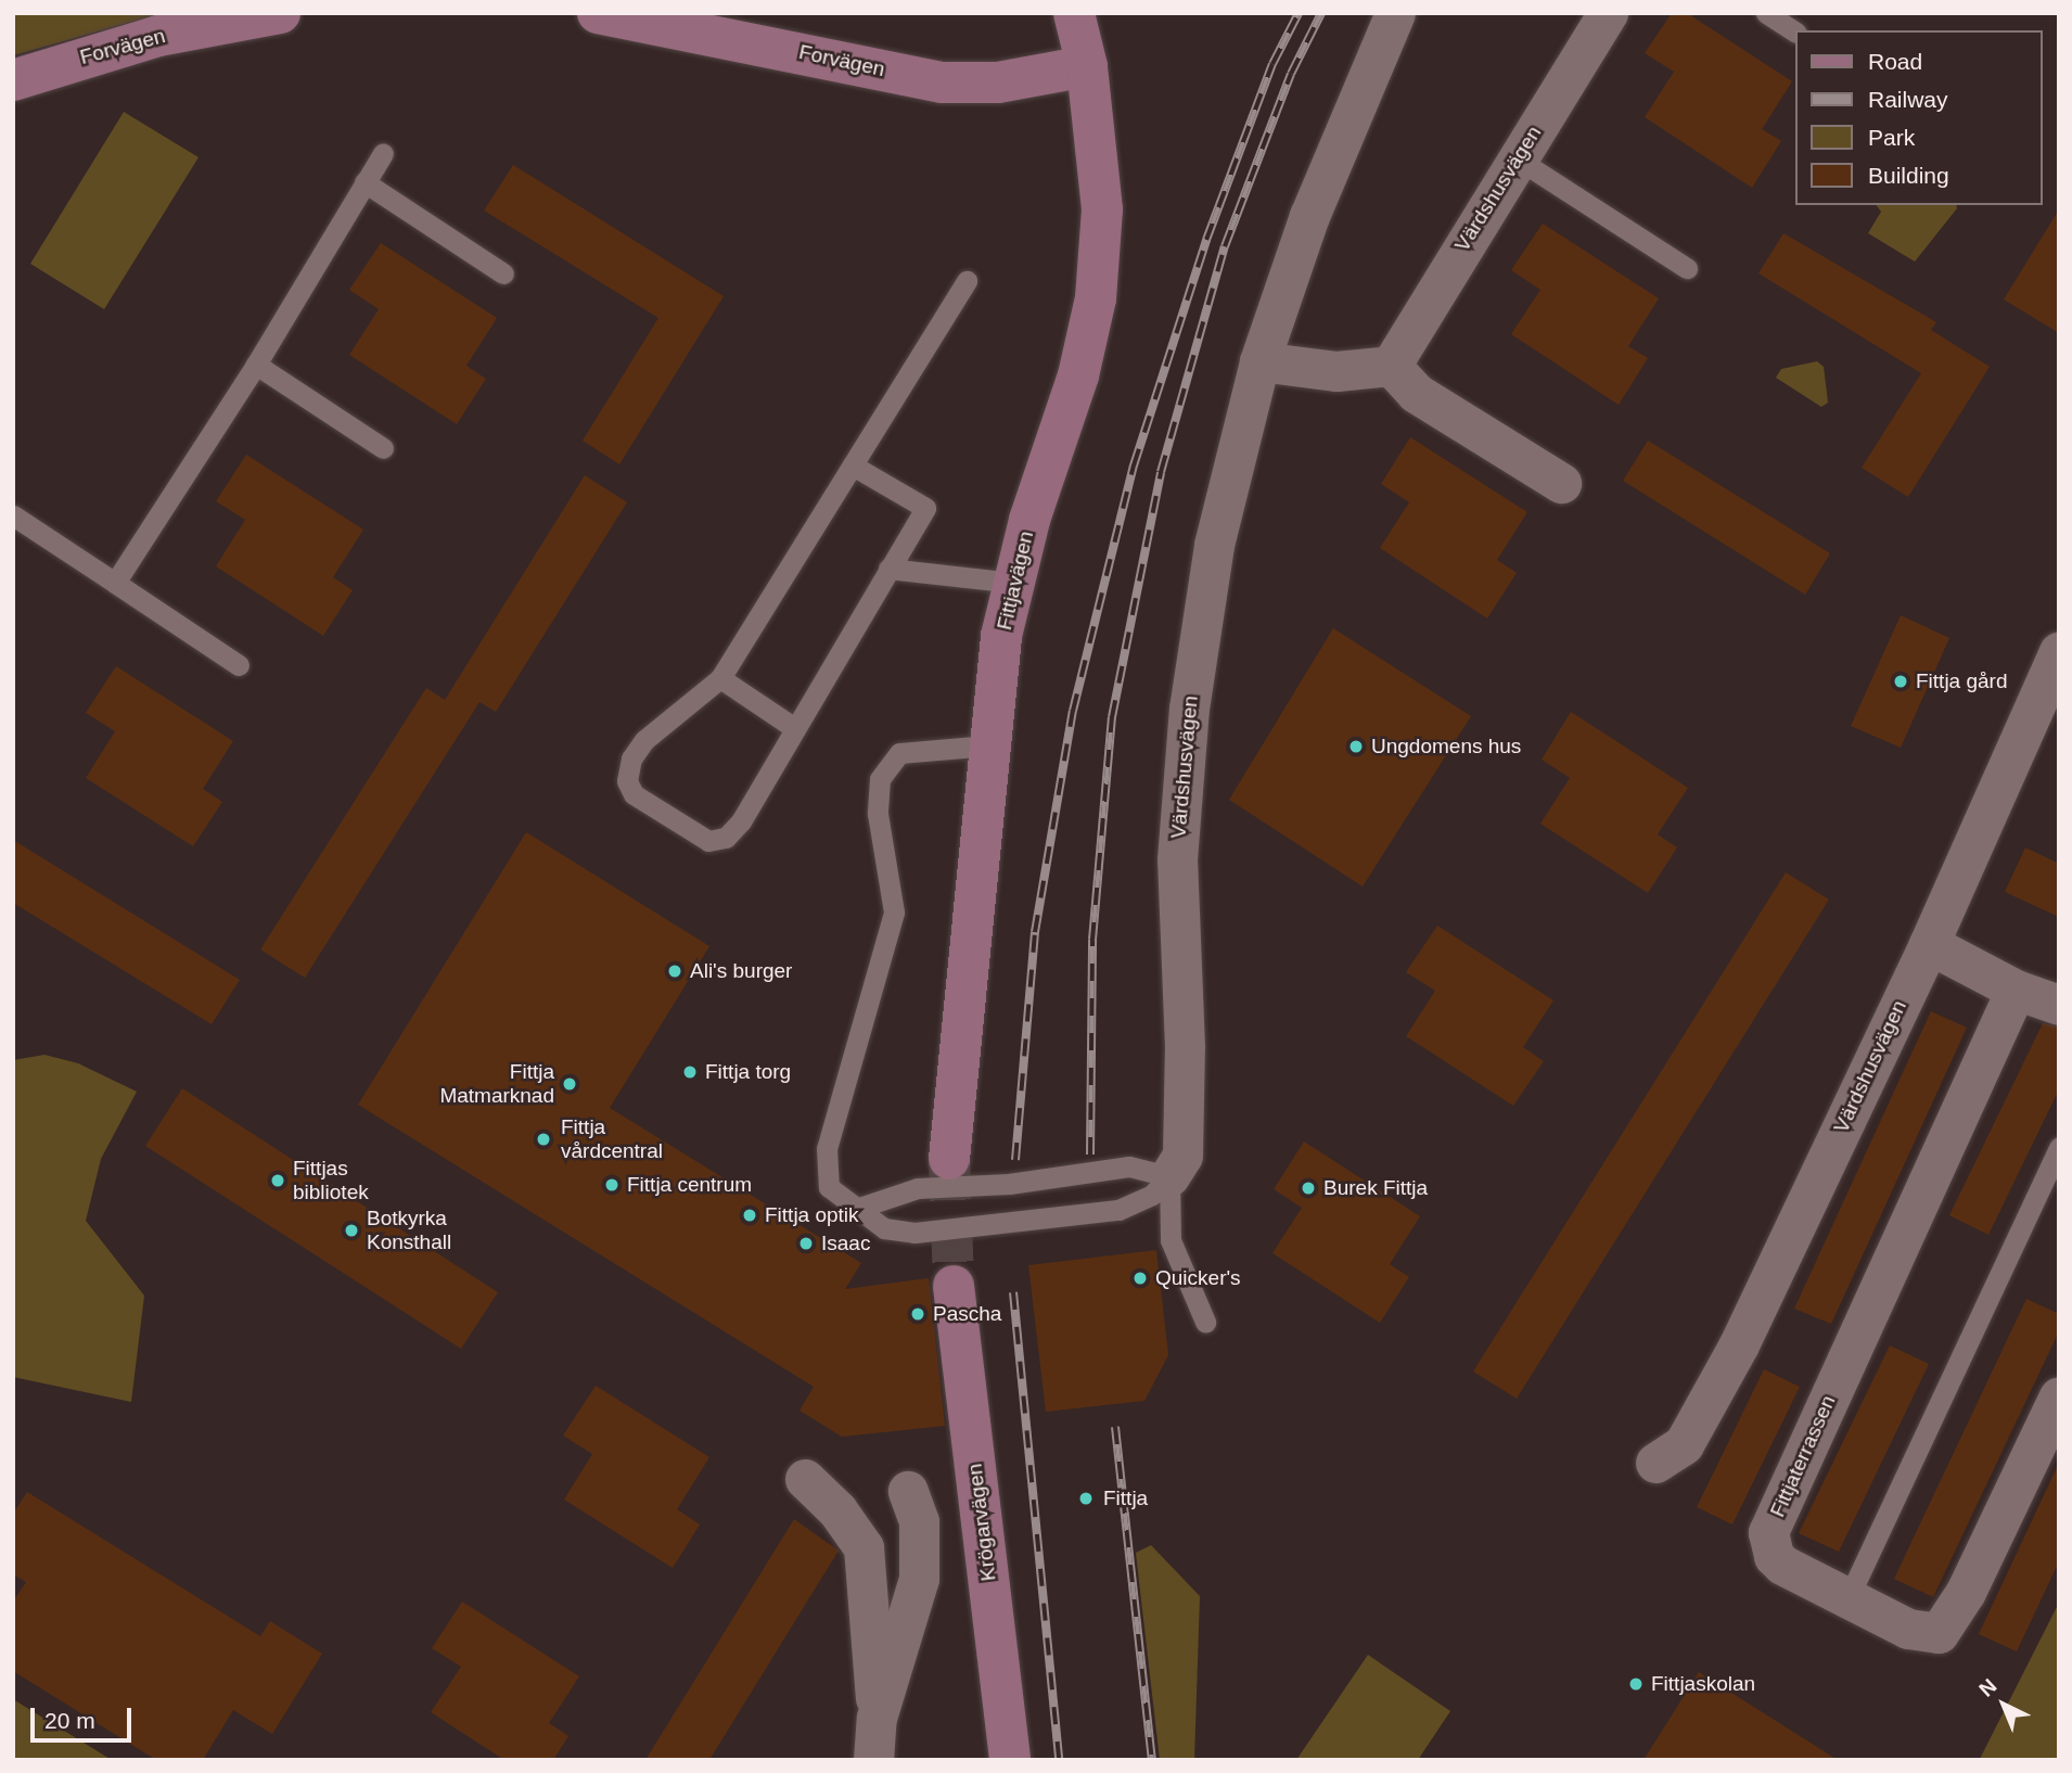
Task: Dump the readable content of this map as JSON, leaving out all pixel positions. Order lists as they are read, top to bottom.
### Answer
{
  "streets": {
    "street": [
      "Forvägen",
      "Värdshusvägen",
      "Fittjavägen",
      "Fittjaterrassen",
      "Krögarvägen"
    ]
  },
  "crossings": [
    ["Forvägen", "Fittjavägen"],
    ["Värdshusvägen", "Fittjavägen"]
  ],
  "places": [
    "Fittja gård",
    "Ungdomens hus",
    "Ali's burger",
    "Fittja torg",
    "Fittja Matmarknad",
    "Fittja vårdcentral",
    "Fittjas bibliotek",
    "Fittja centrum",
    "Burek Fittja",
    "Fittja optik",
    "Botkyrka Konsthall",
    "Isaac",
    "Quicker's",
    "Pascha",
    "Fittja",
    "Fittjaskolan"
  ],
  "legend": [
    "Road",
    "Railway",
    "Park",
    "Building"
  ],
  "scale_bar": "20 m",
  "north": "top left"
}
